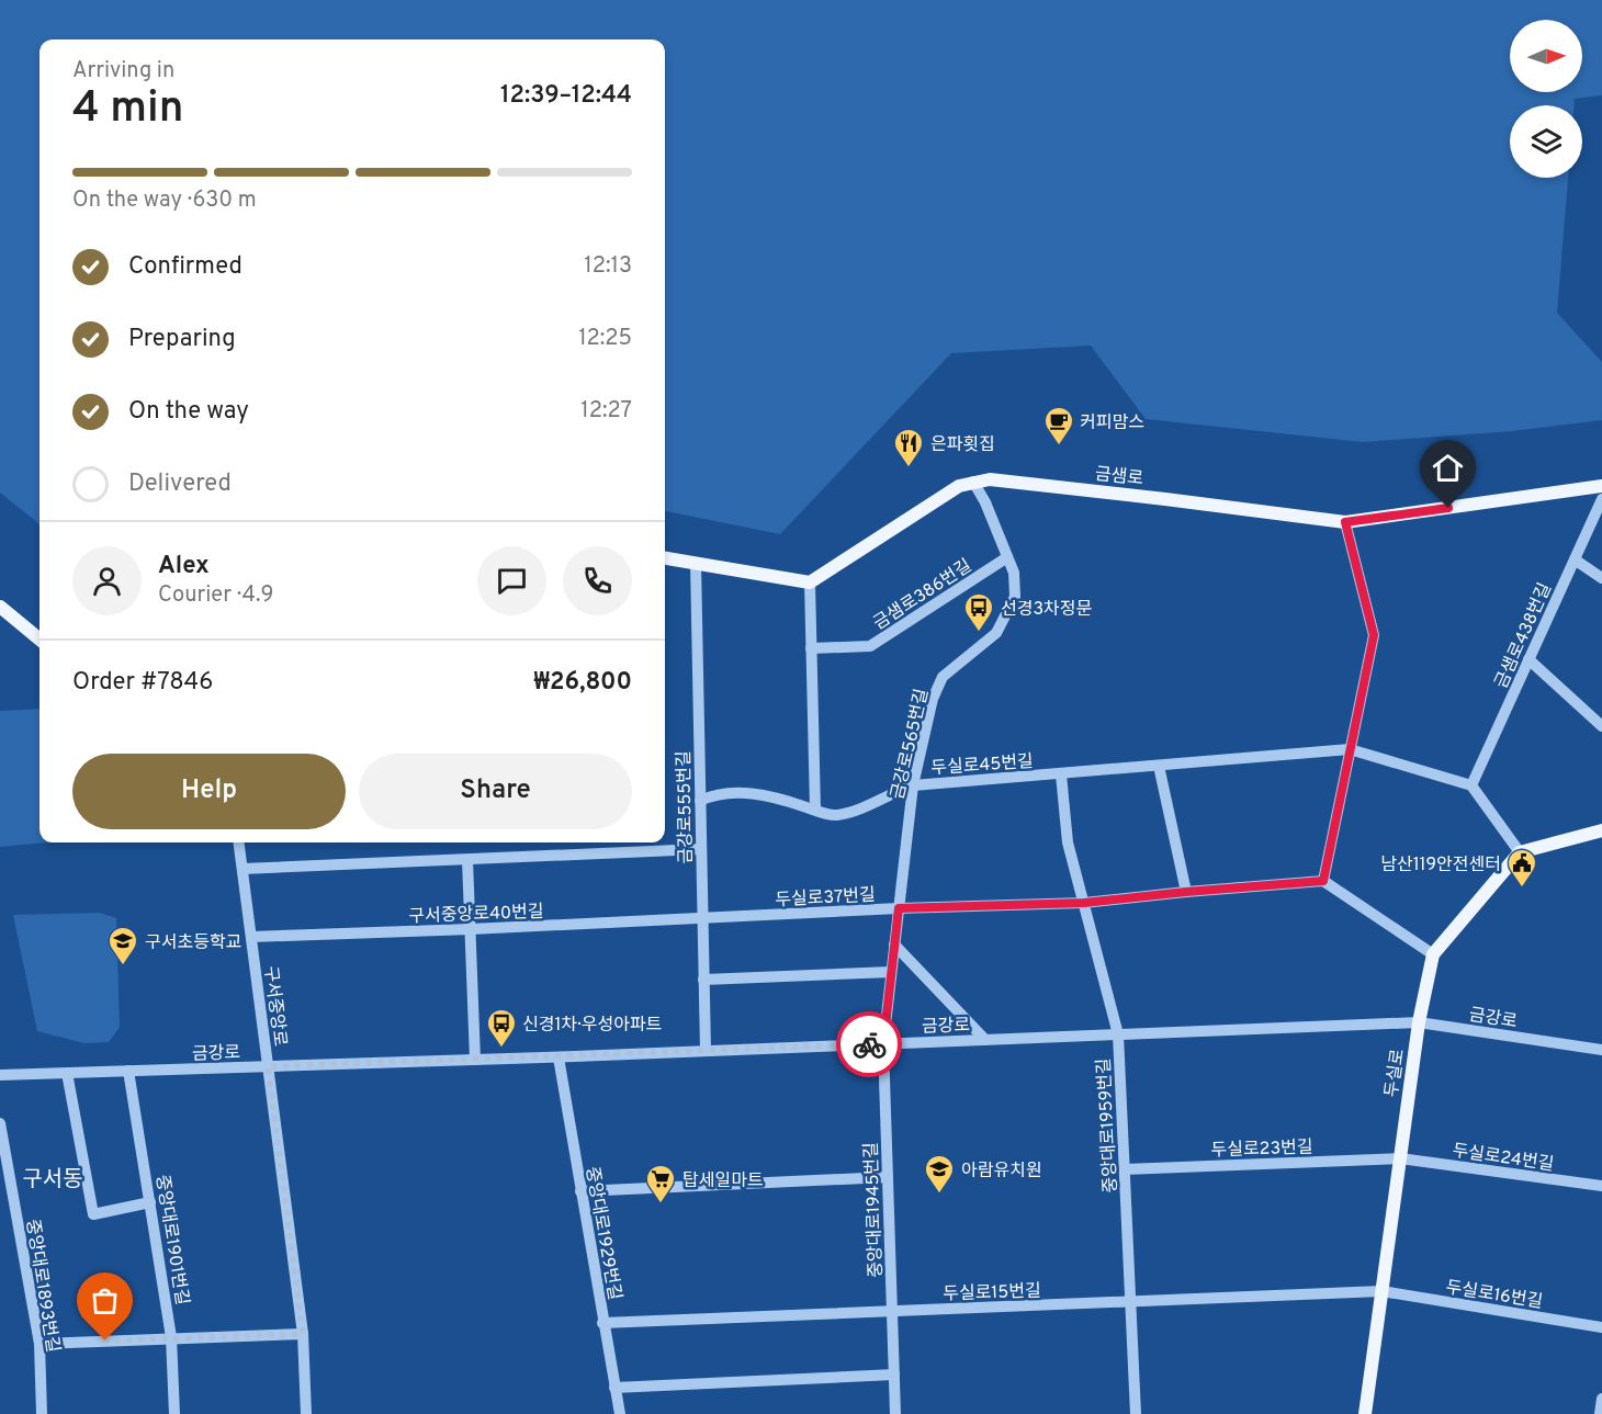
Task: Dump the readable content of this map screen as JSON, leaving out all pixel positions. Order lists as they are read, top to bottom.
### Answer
{
  "streets": {
    "main road": ["금샘로", "두실로"],
    "street": [
      "금샘로386번길",
      "금샘로438번길",
      "금강로565번길",
      "두실로45번길",
      "금강로555번길",
      "두실로37번길",
      "구서중앙로40번길",
      "구서중앙로",
      "금강로",
      "중앙대로1959번길",
      "두실로23번길",
      "두실로24번길",
      "중앙대로1945번길",
      "중앙대로1929번길",
      "중앙대로1901번길",
      "중앙대로1893번길",
      "두실로15번길",
      "두실로16번길"
    ]
  },
  "crossings": [
    ["금샘로", "금강로565번길"],
    ["금샘로386번길", "금강로565번길"],
    ["금샘로438번길", "두실로45번길"],
    ["금강로565번길", "두실로45번길"],
    ["금강로565번길", "두실로37번길"],
    ["금강로565번길", "금강로"],
    ["금강로565번길", "중앙대로1945번길"],
    ["두실로45번길", "금강로555번길"],
    ["두실로45번길", "중앙대로1959번길"],
    ["금강로555번길", "두실로37번길"],
    ["금강로555번길", "구서중앙로40번길"],
    ["금강로555번길", "금강로"],
    ["두실로37번길", "구서중앙로40번길"],
    ["두실로37번길", "중앙대로1959번길"],
    ["구서중앙로40번길", "구서중앙로"],
    ["구서중앙로", "금강로"],
    ["금강로", "두실로"],
    ["금강로", "중앙대로1959번길"],
    ["금강로", "중앙대로1945번길"],
    ["금강로", "중앙대로1929번길"],
    ["금강로", "중앙대로1901번길"],
    ["두실로", "두실로23번길"],
    ["두실로", "두실로24번길"],
    ["두실로", "두실로15번길"],
    ["두실로", "두실로16번길"],
    ["중앙대로1959번길", "두실로23번길"],
    ["중앙대로1959번길", "두실로15번길"],
    ["두실로23번길", "두실로24번길"],
    ["중앙대로1945번길", "두실로15번길"],
    ["중앙대로1929번길", "두실로15번길"],
    ["두실로15번길", "두실로16번길"]
  ],
  "districts": ["구서동"],
  "places": {
    "cafe": ["커피맘스"],
    "restaurant": ["은파횟집"],
    "bus stop": ["선경3차정문", "신경1차·우성아파트"],
    "public building": ["남산119안전센터"],
    "school or university": ["구서초등학교", "아람유치원"],
    "supermarket": ["탑세일마트"]
  },
  "north": "right",
  "page": {
    "heading": ["4 min", "Arriving in", "12:39–12:44"],
    "panel": [
      "Alex",
      "Courier · 4.9",
      "Order #7846",
      "₩26,800"
    ],
    "bar": "On the way · 630 m",
    "list": [
      ["Confirmed", "12:13"],
      ["Preparing", "12:25"],
      ["On the way", "12:27"],
      "Delivered"
    ],
    "buttons": ["Help", "Share"]
  }
}
